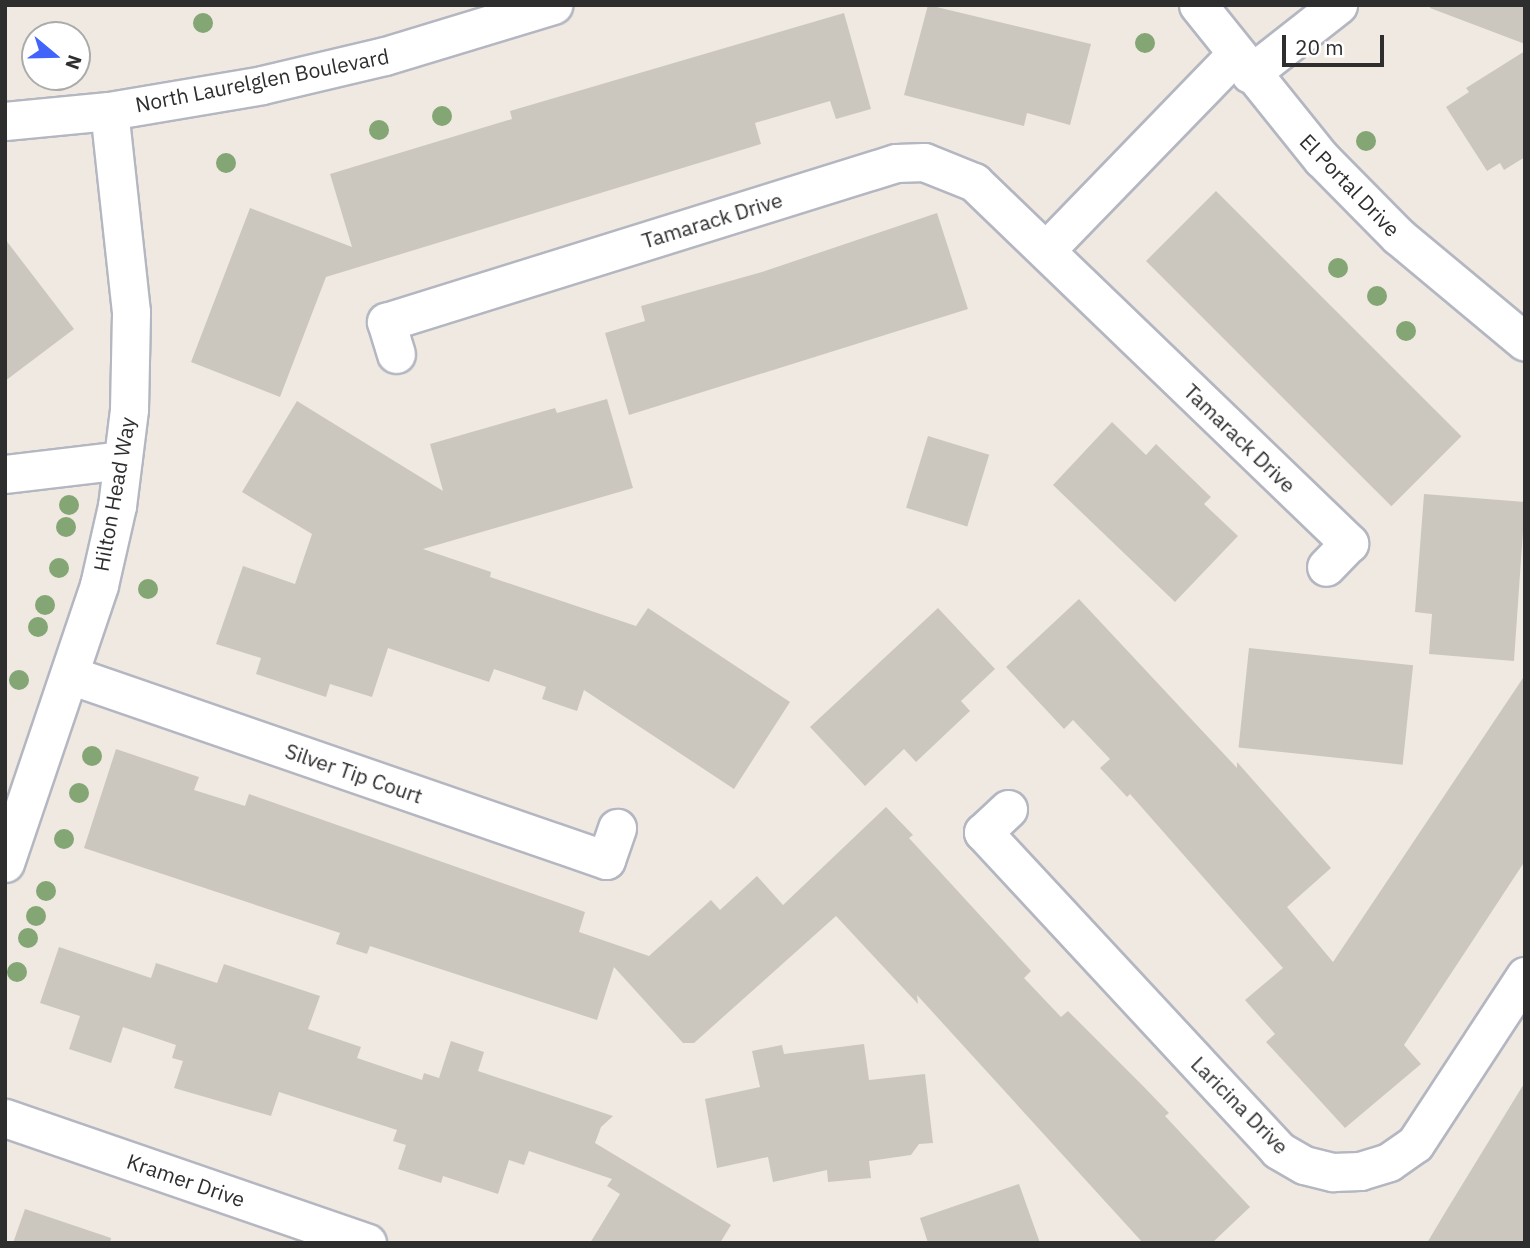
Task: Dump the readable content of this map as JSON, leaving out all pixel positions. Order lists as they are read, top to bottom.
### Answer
{
  "streets": {
    "street": [
      "North Laurelglen Boulevard",
      "El Portal Drive",
      "Tamarack Drive",
      "Hilton Head Way",
      "Silver Tip Court",
      "Laricina Drive",
      "Kramer Drive"
    ]
  },
  "crossings": [
    ["North Laurelglen Boulevard", "Hilton Head Way"],
    ["Hilton Head Way", "Silver Tip Court"]
  ],
  "scale_bar": "20 m",
  "north": "right"
}
